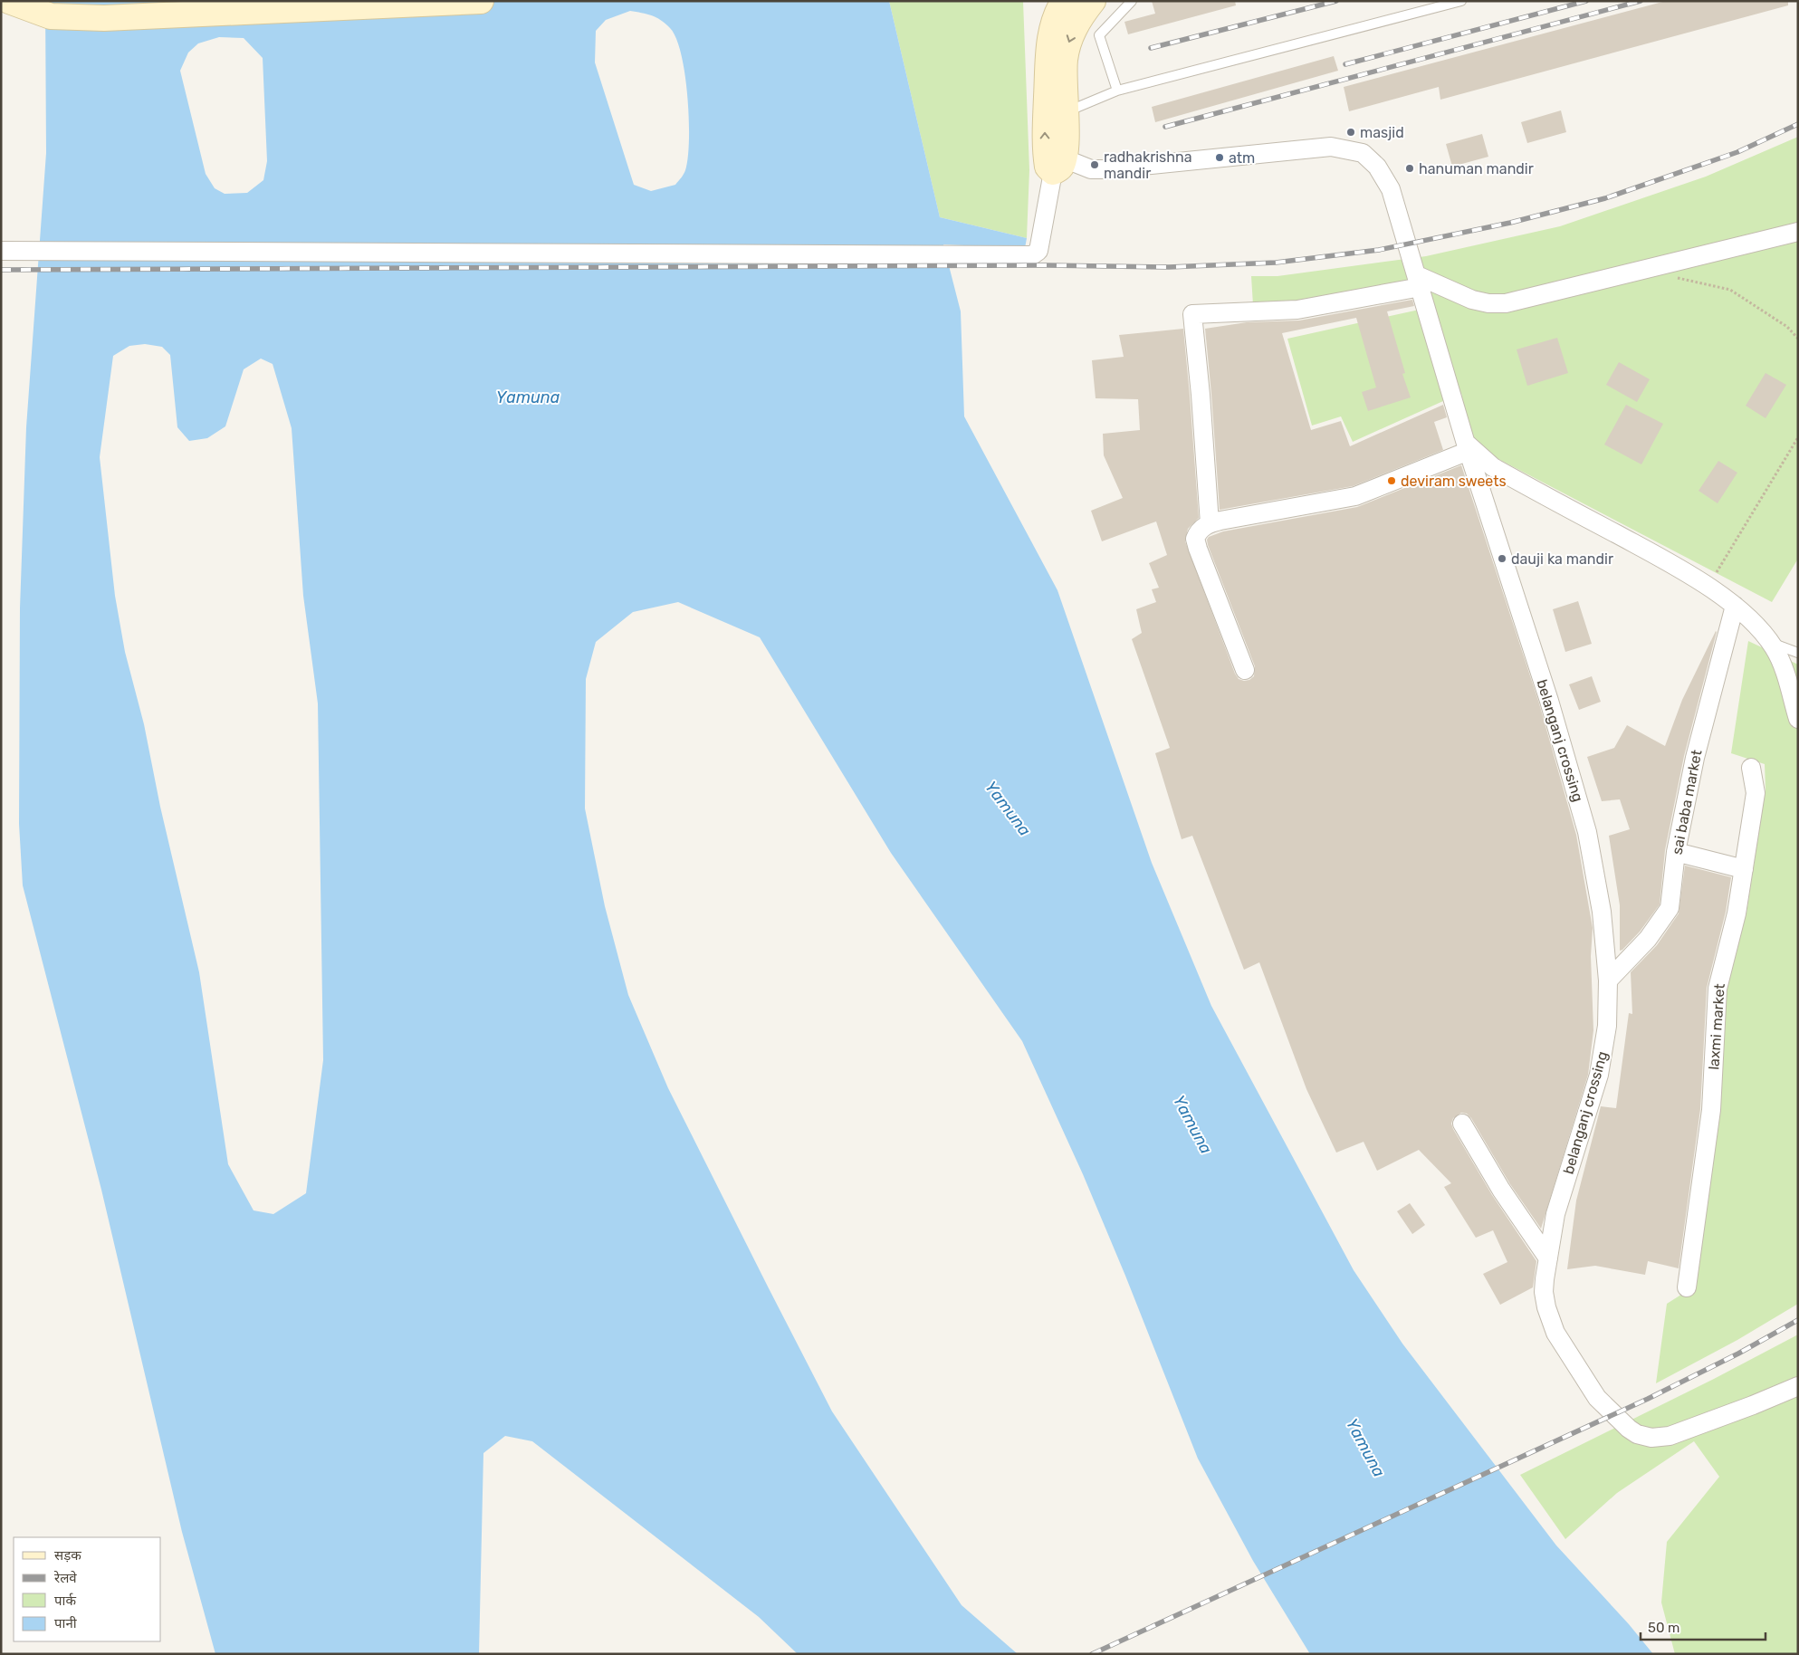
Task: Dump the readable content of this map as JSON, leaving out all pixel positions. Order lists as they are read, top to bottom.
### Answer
{
  "streets": {
    "street": ["belanganj crossing", "sai baba market", "laxmi market"]
  },
  "crossings": [
    ["belanganj crossing", "sai baba market"]
  ],
  "water": ["Yamuna"],
  "places": [
    "masjid",
    "atm",
    "radhakrishna mandir",
    "hanuman mandir",
    "deviram sweets",
    "dauji ka mandir"
  ],
  "legend": [
    "सड़क",
    "रेलवे",
    "पार्क",
    "पानी"
  ],
  "scale_bar": "50 m"
}
